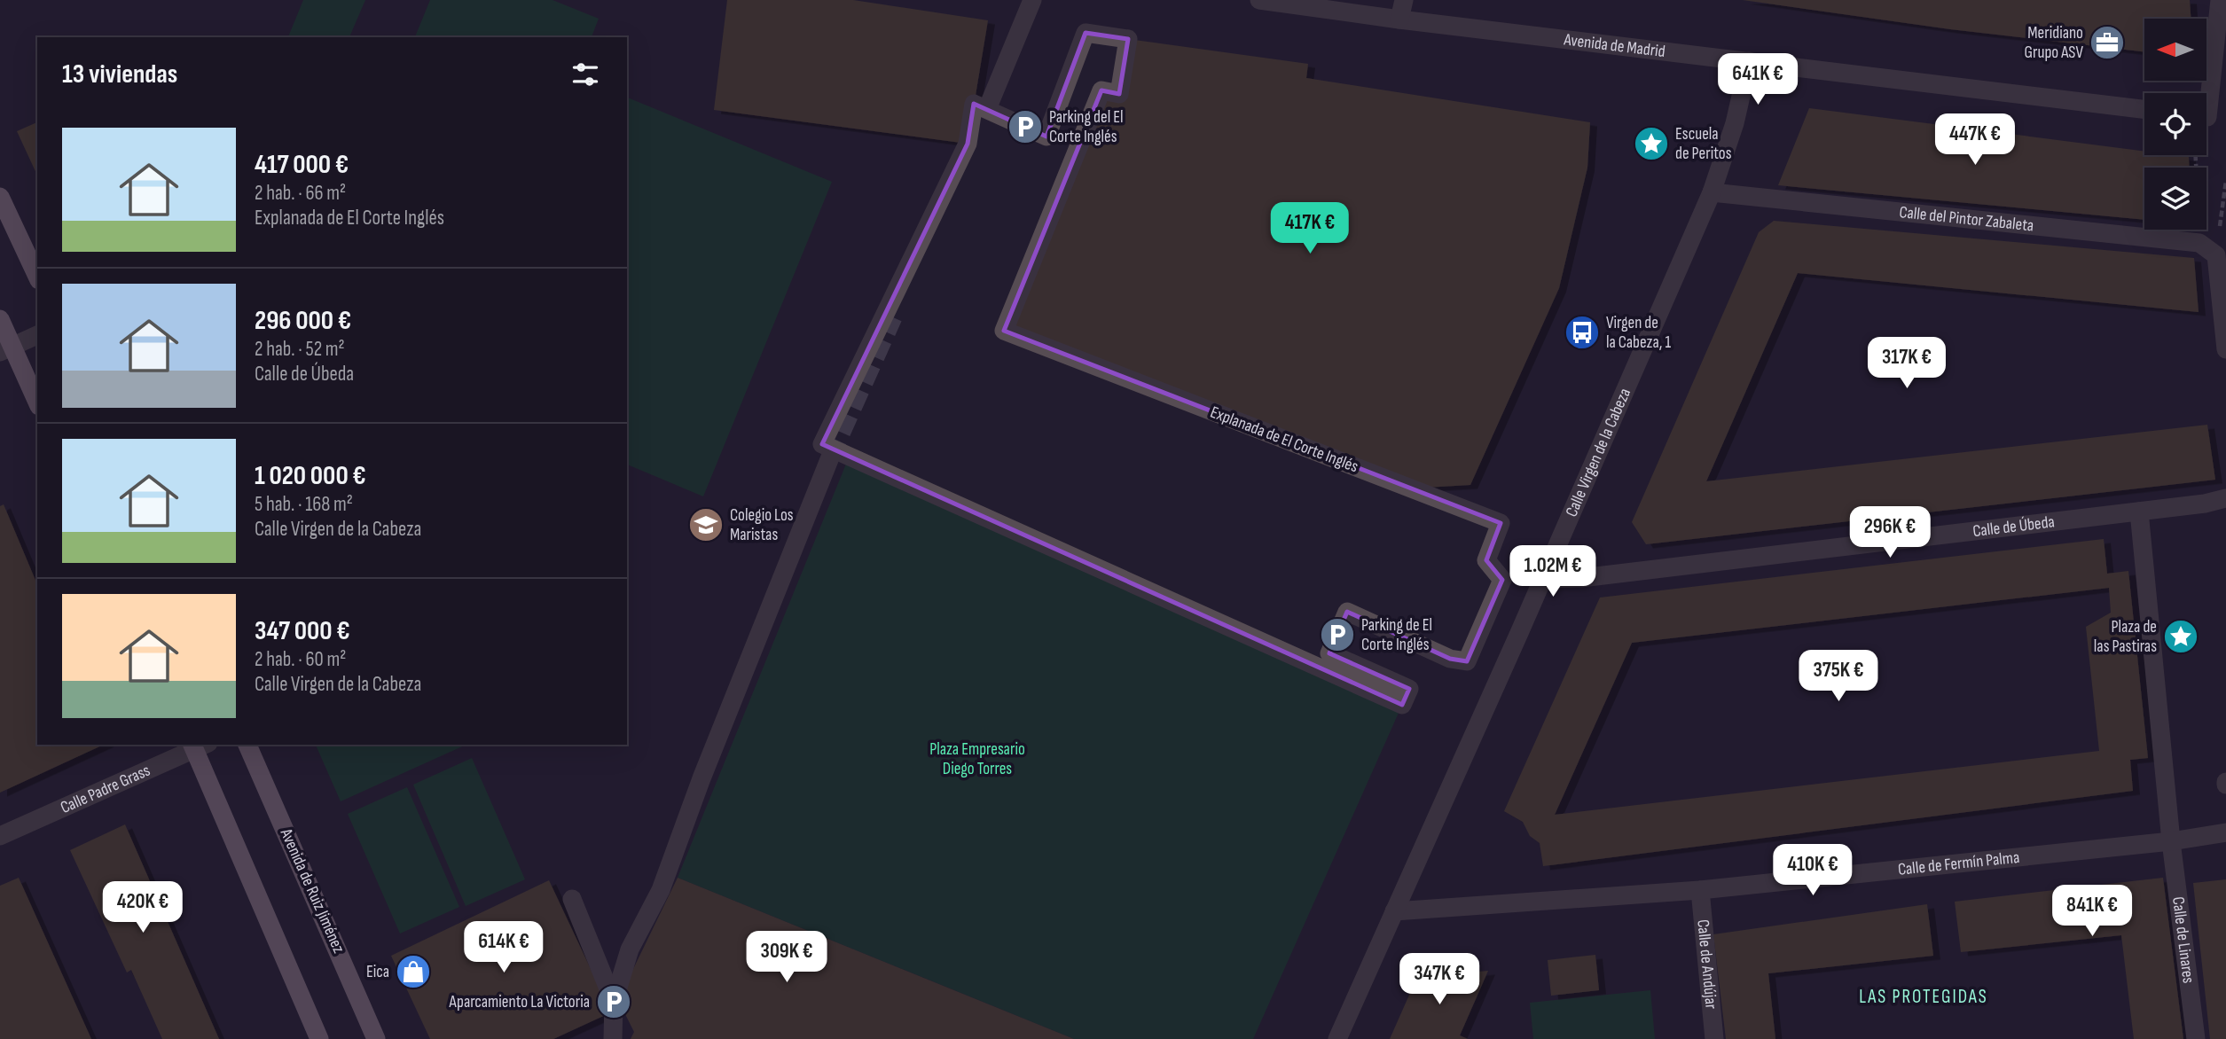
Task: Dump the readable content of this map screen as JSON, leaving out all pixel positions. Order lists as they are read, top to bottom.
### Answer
{
  "streets": {
    "main road": ["Avenida de Ruiz Jiménez"],
    "street": [
      "Avenida de Madrid",
      "Calle del Pintor Zabaleta",
      "Explanada de El Corte Inglés",
      "Calle Virgen de la Cabeza",
      "Calle de Úbeda",
      "Calle Padre Grass",
      "Calle de Fermín Palma",
      "Calle de Linares",
      "Calle de Andújar"
    ]
  },
  "crossings": [
    ["Avenida de Madrid", "Calle Virgen de la Cabeza"],
    ["Calle del Pintor Zabaleta", "Calle Virgen de la Cabeza"],
    ["Calle Virgen de la Cabeza", "Calle de Úbeda"],
    ["Calle Virgen de la Cabeza", "Calle de Fermín Palma"],
    ["Calle de Úbeda", "Calle de Linares"],
    ["Calle de Fermín Palma", "Calle de Linares"],
    ["Calle de Fermín Palma", "Calle de Andújar"]
  ],
  "districts": ["LAS PROTEGIDAS"],
  "parks": ["Plaza Empresario Diego Torres"],
  "places": {
    "office": ["Meridiano Grupo ASV"],
    "parking": ["Parking del El Corte Inglés", "Parking de El Corte Inglés", "Aparcamiento La Victoria"],
    "place": ["Escuela de Peritos", "Plaza de las Pastiras"],
    "bus stop": ["Virgen de la Cabeza, 1"],
    "school or university": ["Colegio Los Maristas"],
    "shop": ["Eica"]
  },
  "north": "left",
  "page": {
    "heading": "13 viviendas",
    "price": [
      "641K €",
      "447K €",
      "417K €",
      "317K €",
      "296K €",
      "1.02M €",
      "375K €",
      "410K €",
      "420K €",
      "841K €",
      "614K €",
      "309K €",
      "347K €"
    ],
    "list": [
      {
        "name": "417 000 €",
        "note": "2 hab. · 66 m² · Explanada de El Corte Inglés"
      },
      {
        "name": "296 000 €",
        "note": "2 hab. · 52 m² · Calle de Úbeda"
      },
      {
        "name": "1 020 000 €",
        "note": "5 hab. · 168 m² · Calle Virgen de la Cabeza"
      },
      {
        "name": "347 000 €",
        "note": "2 hab. · 60 m² · Calle Virgen de la Cabeza"
      }
    ]
  }
}
